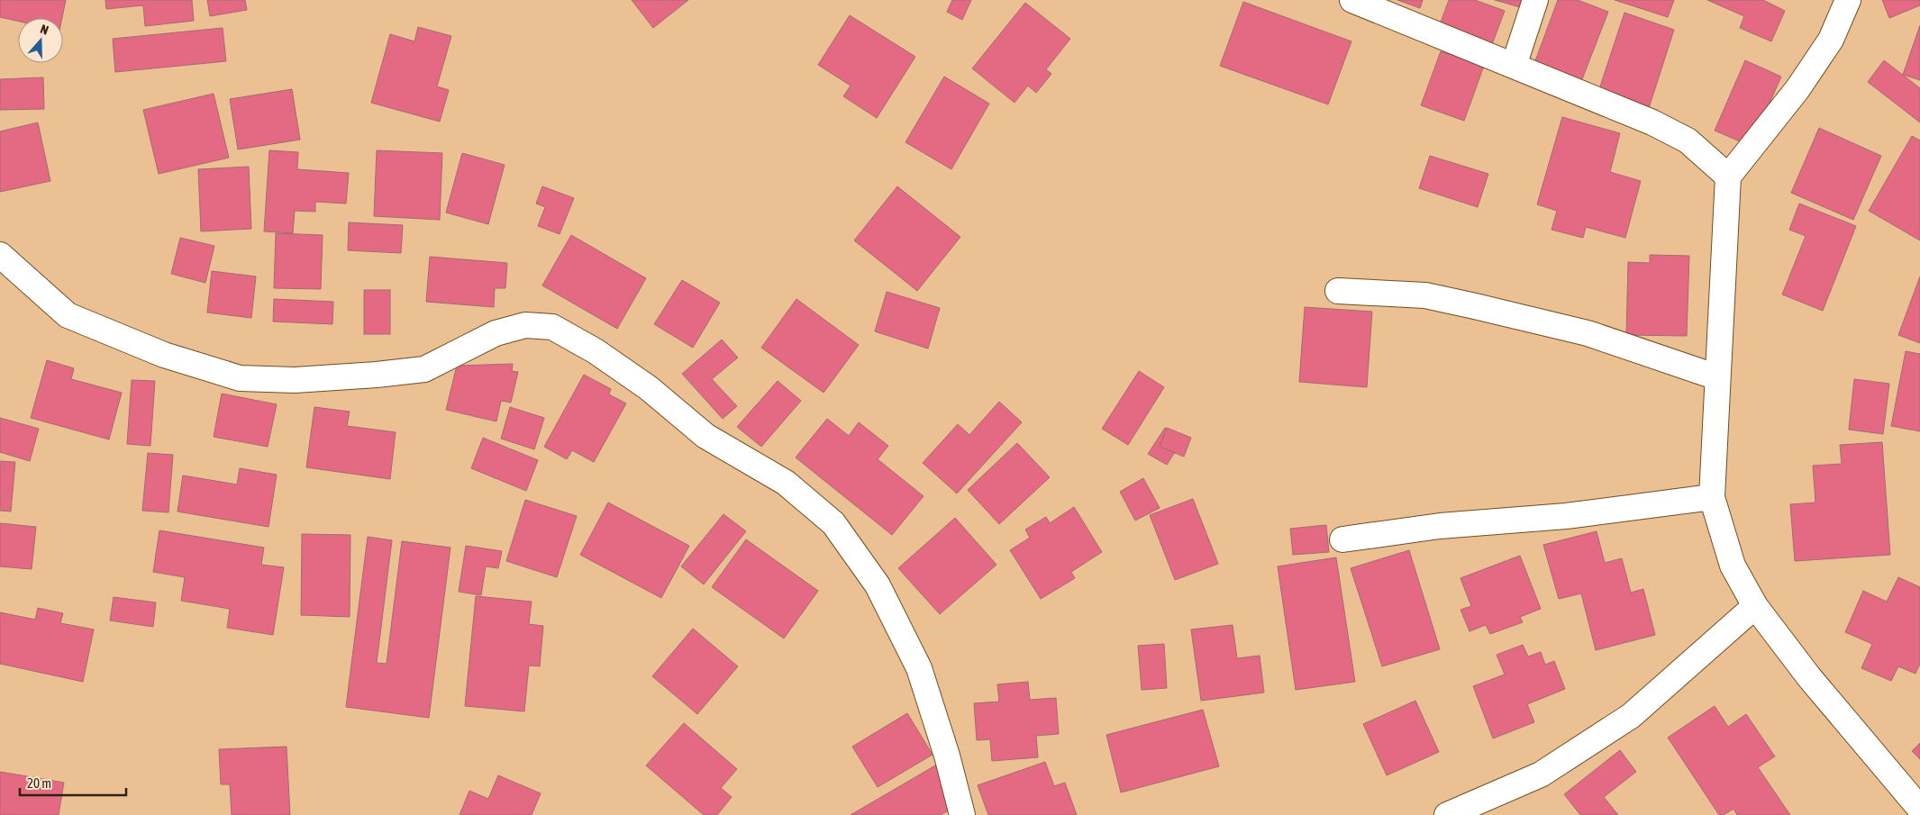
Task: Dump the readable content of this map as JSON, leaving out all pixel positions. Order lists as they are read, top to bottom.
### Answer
{
  "scale_bar": "20 m",
  "north": "top"
}
